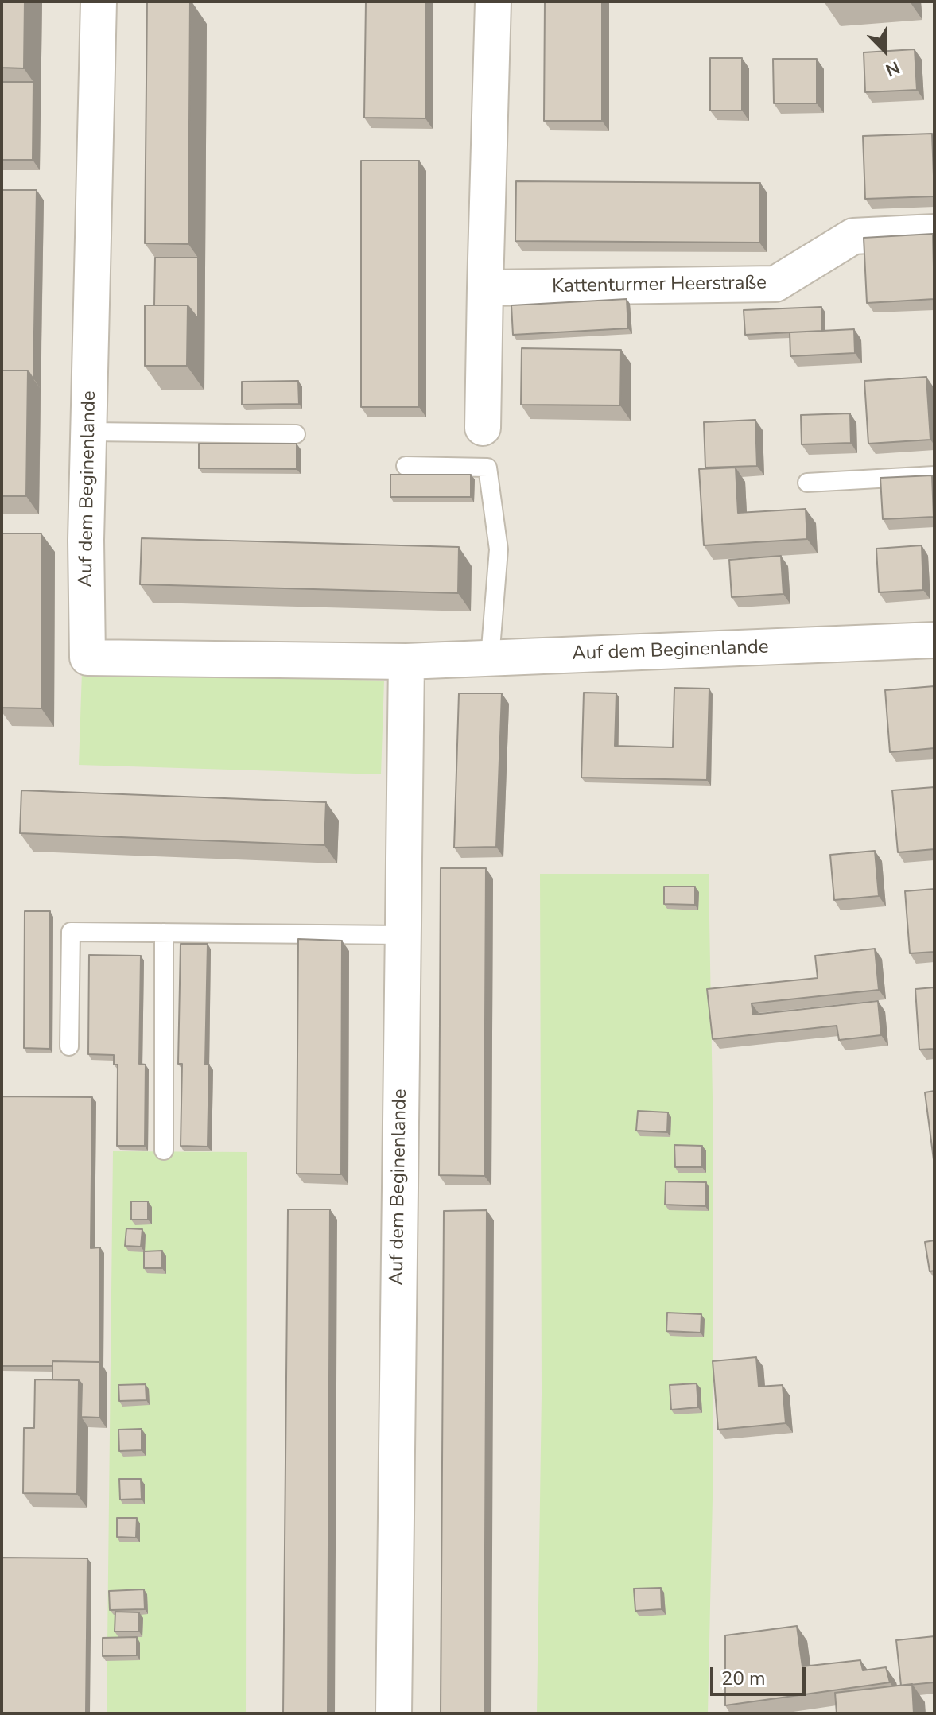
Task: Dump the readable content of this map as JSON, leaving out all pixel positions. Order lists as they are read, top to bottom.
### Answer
{
  "streets": {
    "street": ["Kattenturmer Heerstraße", "Auf dem Beginenlande"]
  },
  "scale_bar": "20 m",
  "north": "bottom right"
}
